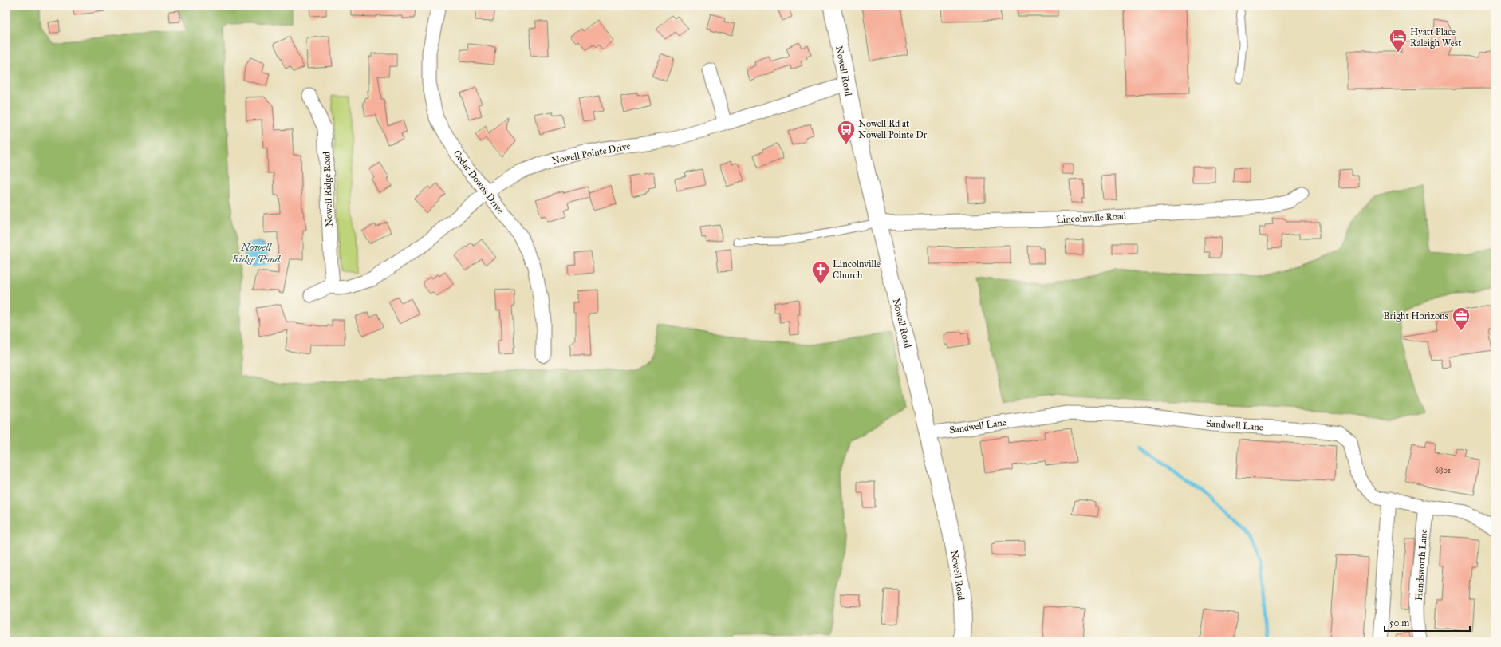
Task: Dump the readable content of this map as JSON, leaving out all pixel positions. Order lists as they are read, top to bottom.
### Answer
{
  "streets": {
    "street": [
      "Nowell Road",
      "Nowell Pointe Drive",
      "Cedar Downs Drive",
      "Nowell Ridge Road",
      "Lincolnville Road",
      "Sandwell Lane",
      "Handsworth Lane"
    ]
  },
  "crossings": [
    ["Nowell Road", "Nowell Pointe Drive"],
    ["Nowell Road", "Lincolnville Road"],
    ["Nowell Road", "Sandwell Lane"],
    ["Nowell Pointe Drive", "Cedar Downs Drive"],
    ["Nowell Pointe Drive", "Nowell Ridge Road"],
    ["Sandwell Lane", "Handsworth Lane"]
  ],
  "water": ["Nowell Ridge Pond"],
  "places": {
    "hotel": ["Hyatt Place Raleigh West"],
    "bus stop": ["Nowell Rd at Nowell Pointe Dr"],
    "church": ["Lincolnville Church"],
    "office": ["Bright Horizons"]
  },
  "house_numbers": ["6801"],
  "scale_bar": "50 m"
}
